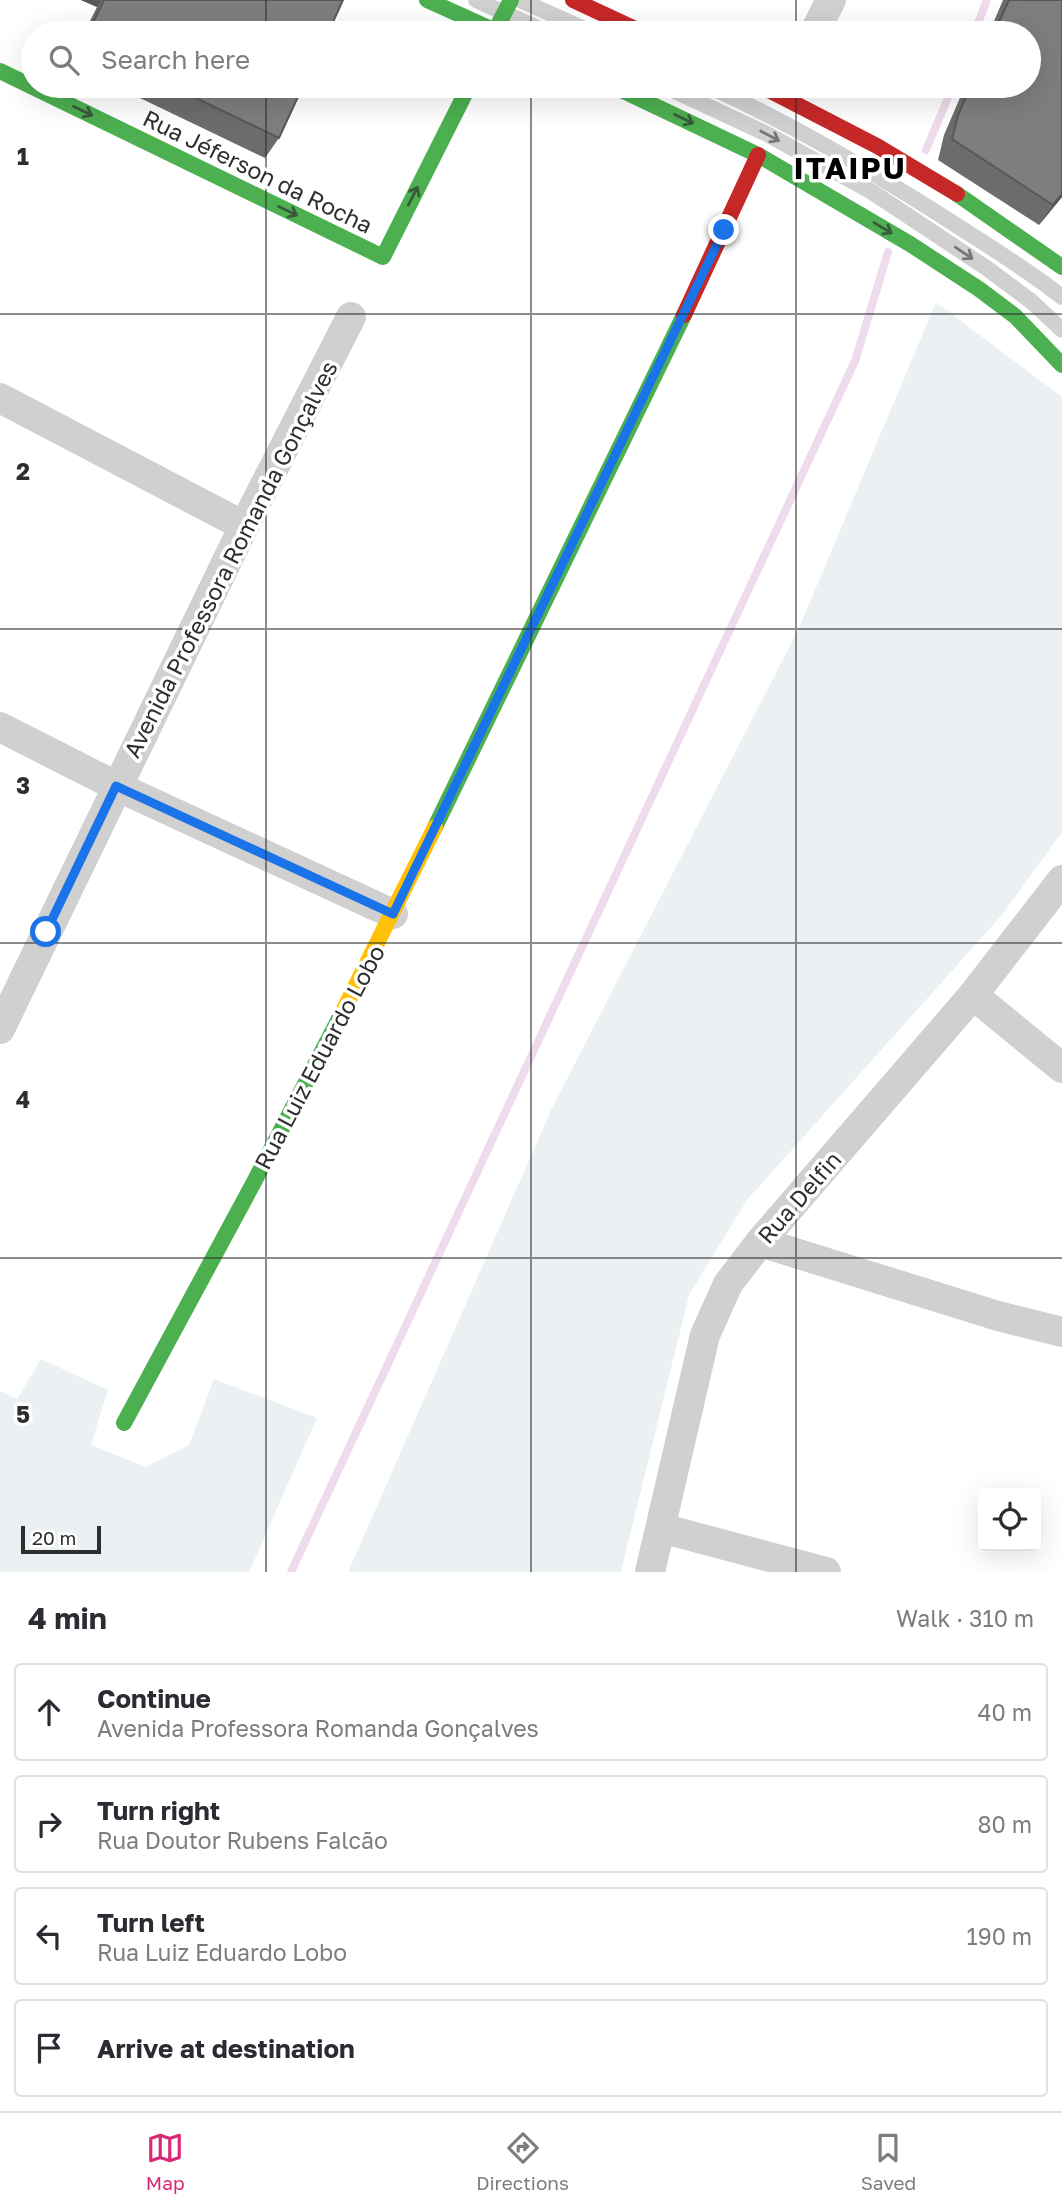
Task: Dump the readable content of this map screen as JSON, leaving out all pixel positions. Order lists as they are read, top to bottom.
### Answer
{
  "streets": {
    "street": [
      "Rua Jéferson da Rocha",
      "Avenida Professora Romanda Gonçalves",
      "Rua Luiz Eduardo Lobo",
      "Rua Delfin"
    ]
  },
  "districts": ["ITAIPU"],
  "scale_bar": "20 m",
  "page": {
    "search": "Search here",
    "scale": "20 m",
    "heading": ["4 min", "Walk · 310 m"],
    "list": [
      ["Continue", "Avenida Professora Romanda Gonçalves", "40 m"],
      ["Turn right", "Rua Doutor Rubens Falcão", "80 m"],
      ["Turn left", "Rua Luiz Eduardo Lobo", "190 m"],
      "Arrive at destination"
    ],
    "nav": ["Map", "Directions", "Saved"]
  },
  "grid": {
    "rows": [
      "1",
      "2",
      "3",
      "4",
      "5"
    ]
  }
}
